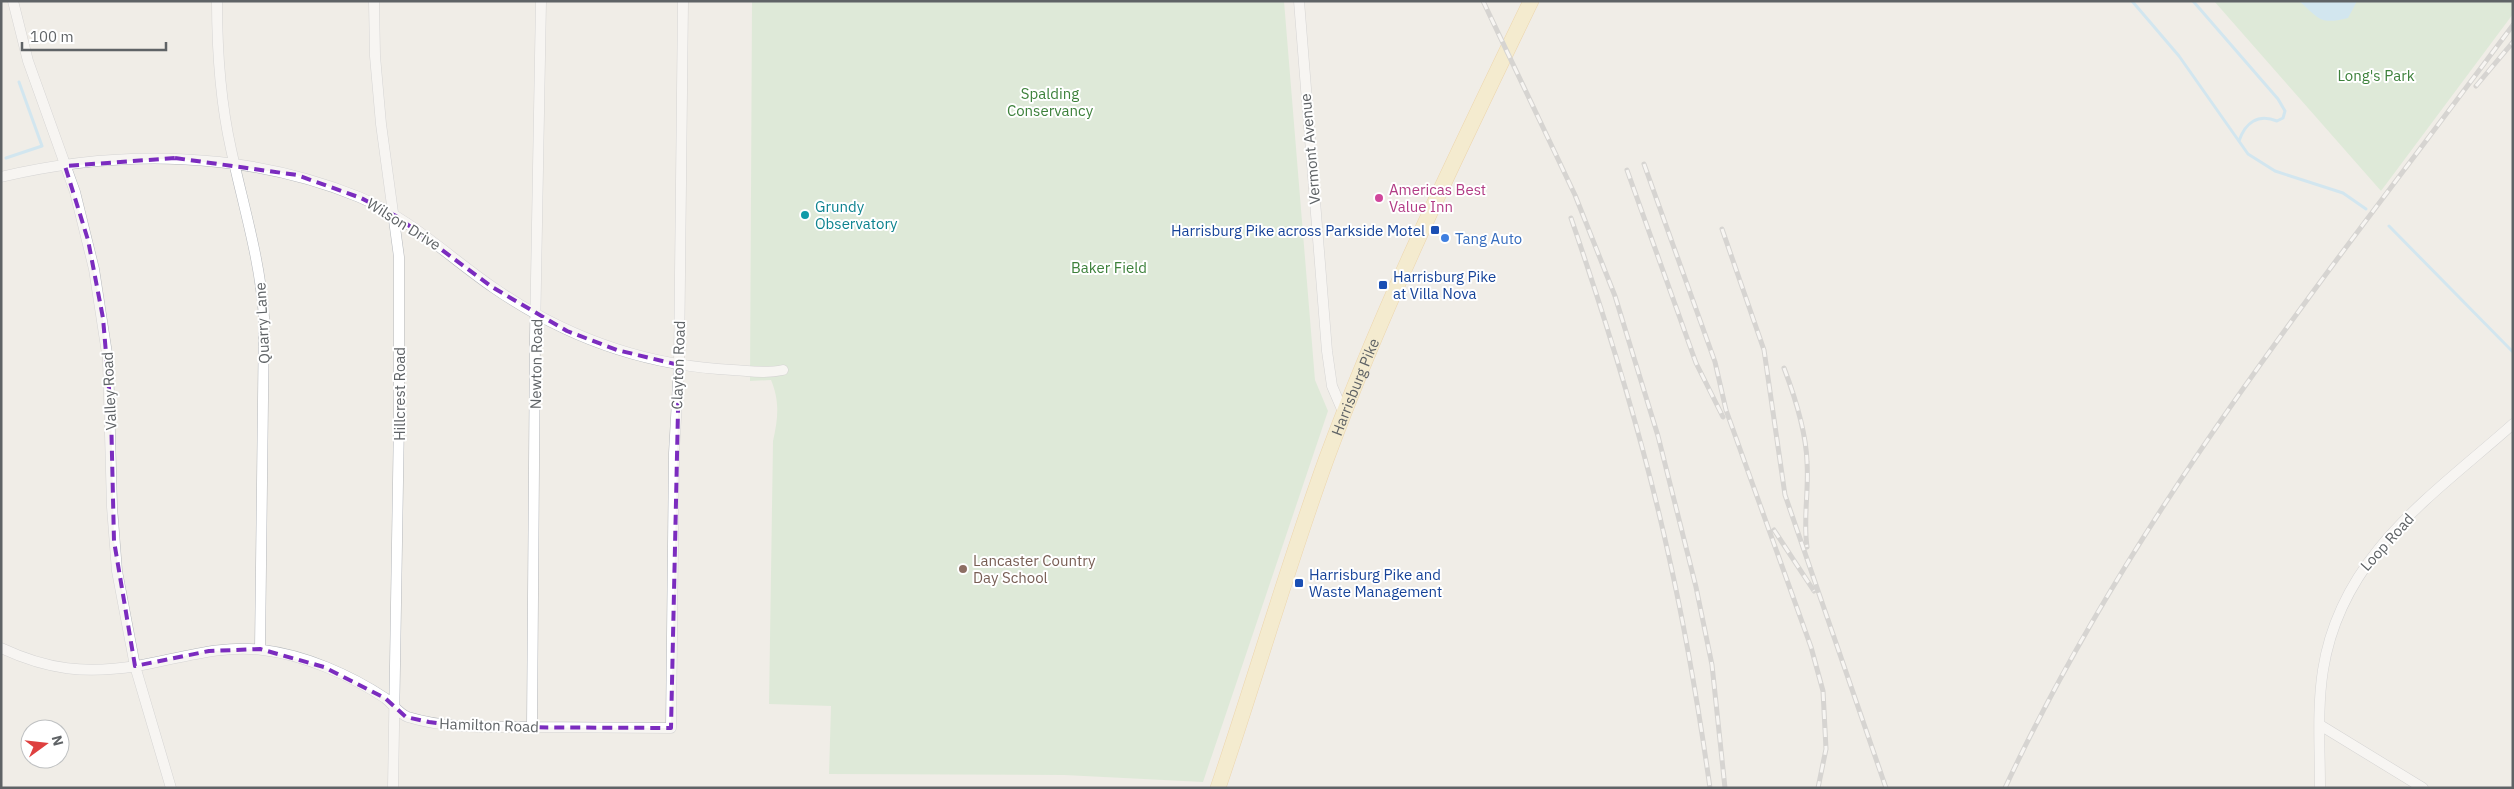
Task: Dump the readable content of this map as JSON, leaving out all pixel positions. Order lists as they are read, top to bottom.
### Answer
{
  "streets": {
    "main road": ["Harrisburg Pike"],
    "street": [
      "Vermont Avenue",
      "Wilson Drive",
      "Quarry Lane",
      "Newton Road",
      "Clayton Road",
      "Valley Road",
      "Hillcrest Road",
      "Loop Road",
      "Hamilton Road"
    ]
  },
  "crossings": [
    ["Vermont Avenue", "Harrisburg Pike"],
    ["Wilson Drive", "Quarry Lane"],
    ["Wilson Drive", "Newton Road"],
    ["Wilson Drive", "Clayton Road"],
    ["Wilson Drive", "Valley Road"],
    ["Wilson Drive", "Hillcrest Road"],
    ["Quarry Lane", "Hamilton Road"],
    ["Newton Road", "Hamilton Road"],
    ["Clayton Road", "Hamilton Road"],
    ["Valley Road", "Hamilton Road"],
    ["Hillcrest Road", "Hamilton Road"]
  ],
  "parks": ["Long's Park", "Spalding Conservancy", "Baker Field"],
  "places": {
    "other": [
      "Americas Best Value Inn",
      "Grundy Observatory",
      "Tang Auto",
      "Lancaster Country Day School"
    ],
    "transit": ["Harrisburg Pike across Parkside Motel", "Harrisburg Pike at Villa Nova", "Harrisburg Pike and Waste Management"]
  },
  "scale_bar": "100 m",
  "north": "right"
}
